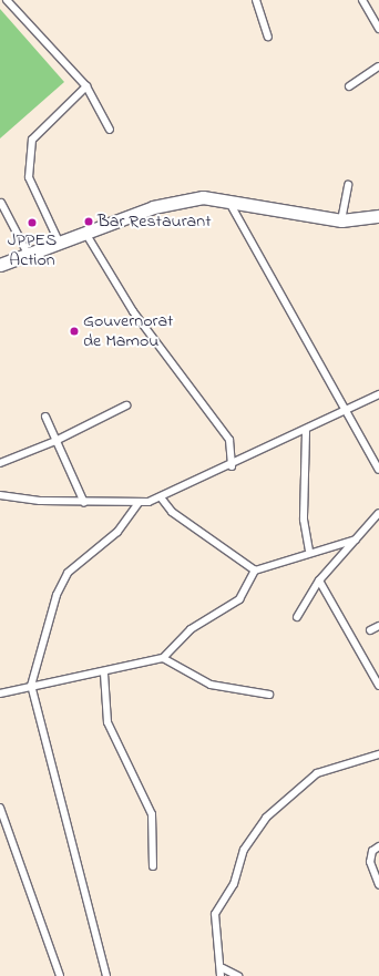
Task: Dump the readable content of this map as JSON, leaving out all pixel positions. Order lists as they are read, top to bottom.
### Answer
{
  "places": ["Bar Restaurant", "JPPES Action", "Gouvernorat de Mamou"]
}
